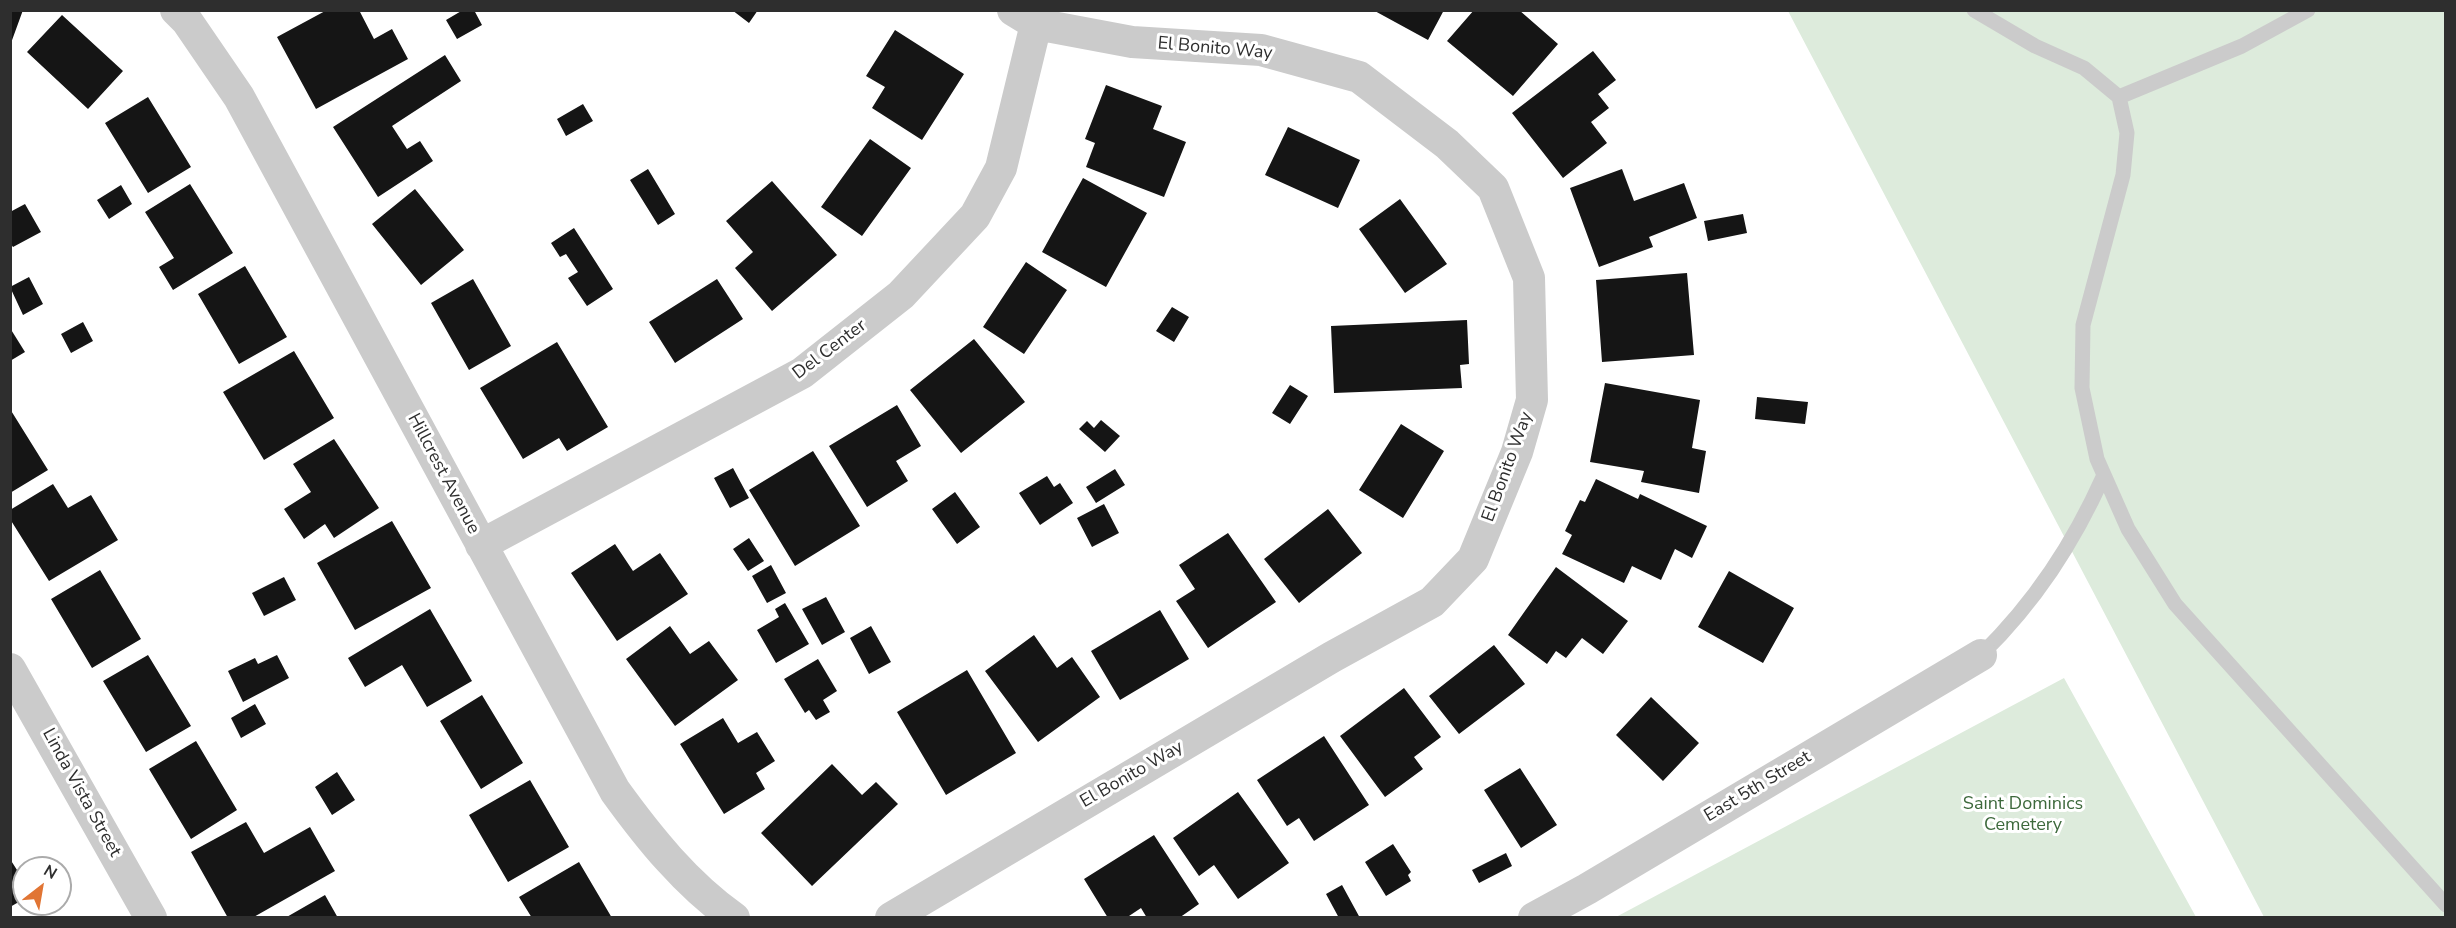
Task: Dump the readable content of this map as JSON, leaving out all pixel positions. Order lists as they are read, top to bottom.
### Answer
{
  "streets": {
    "street": [
      "El Bonito Way",
      "Del Center",
      "Hillcrest Avenue",
      "East 5th Street",
      "Linda Vista Street"
    ]
  },
  "crossings": [
    ["El Bonito Way", "Del Center"],
    ["Del Center", "Hillcrest Avenue"]
  ],
  "parks": ["Saint Dominics Cemetery"],
  "north": "top right"
}
